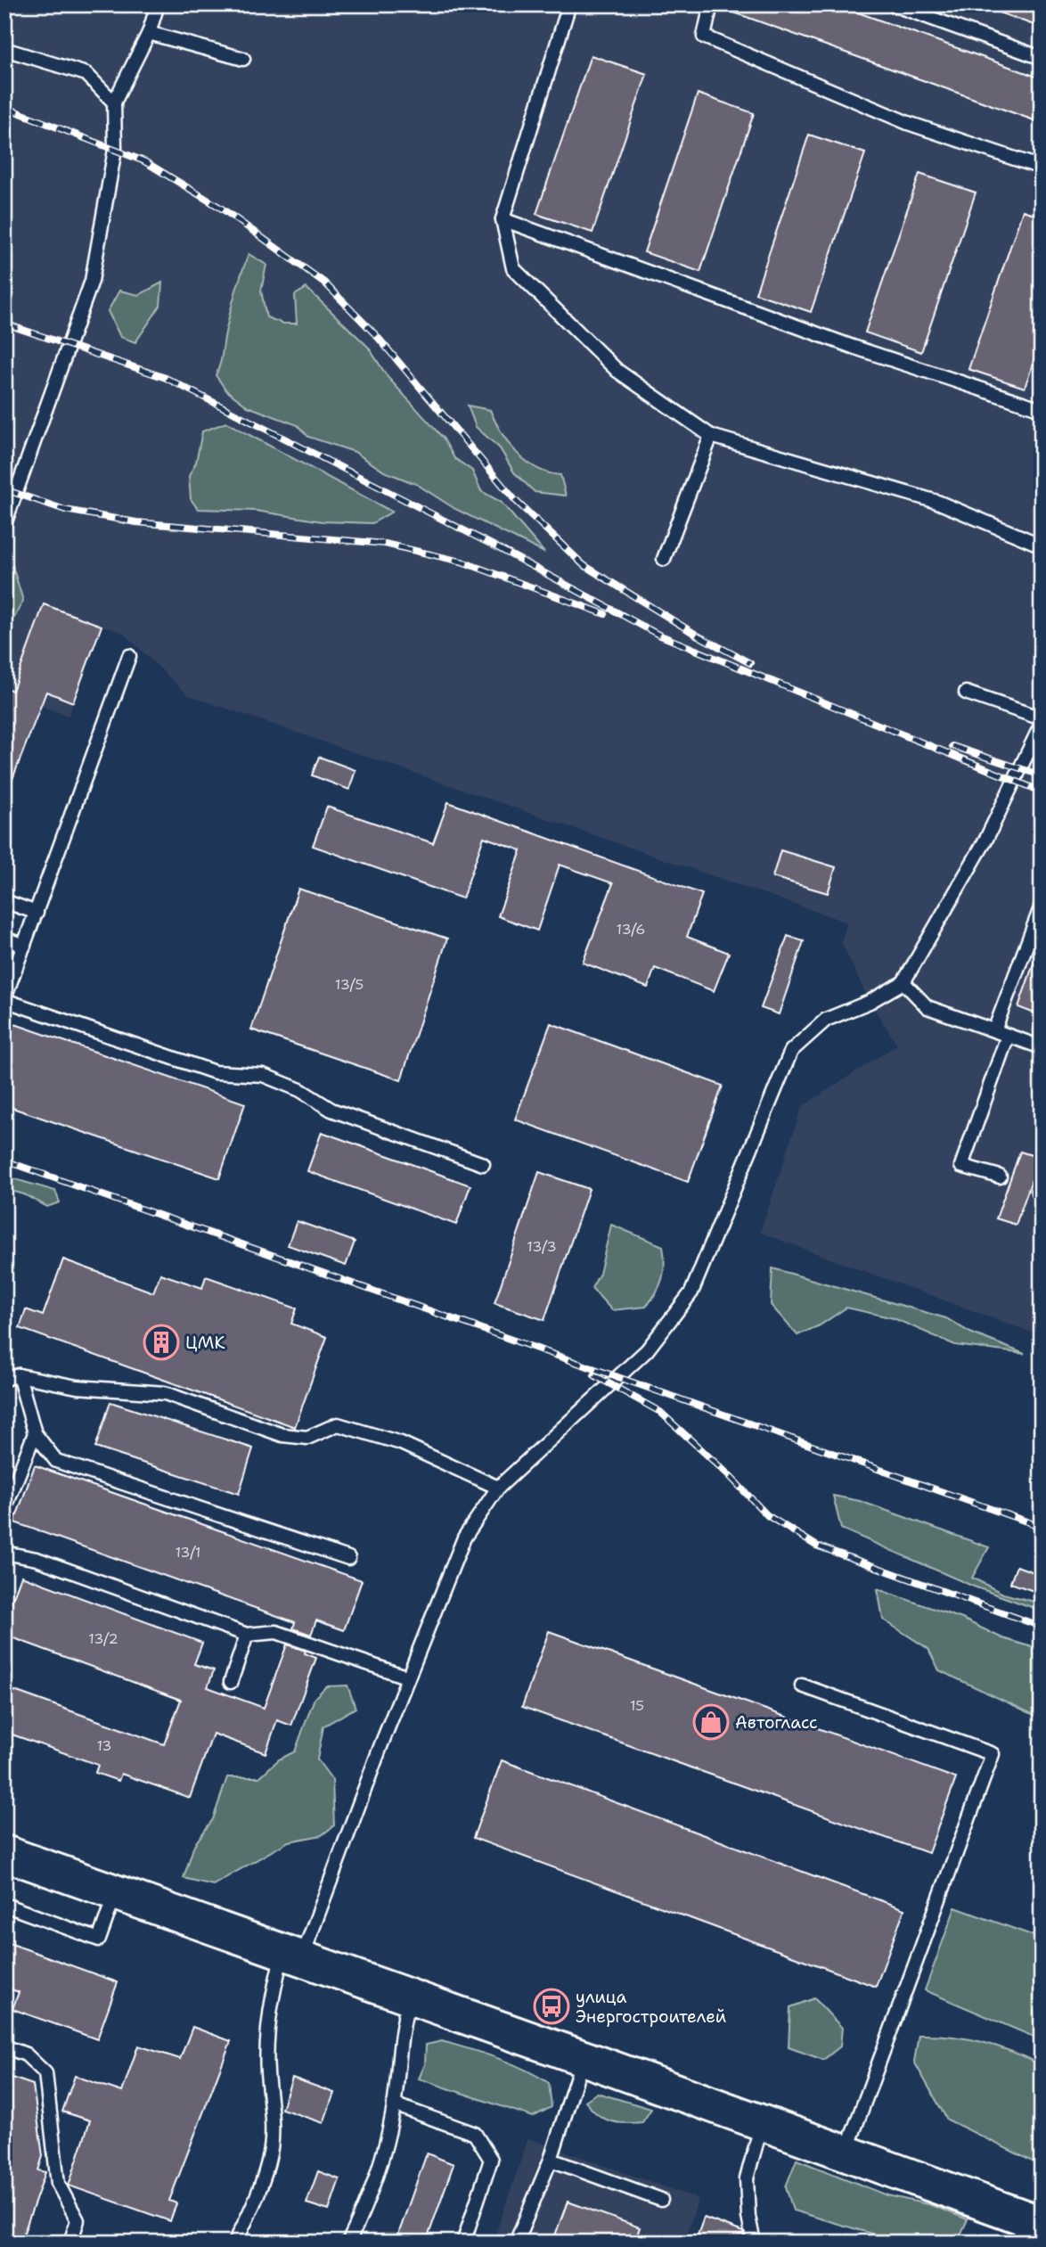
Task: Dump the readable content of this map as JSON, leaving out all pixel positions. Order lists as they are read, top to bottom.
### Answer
{
  "places": {
    "building": ["ЦМК"],
    "shop": ["Автогласс"],
    "bus stop": ["улица Энергостроителей"]
  },
  "house_numbers": [
    "13/6",
    "13/5",
    "13/3",
    "13/1",
    "13/2",
    "15",
    "13"
  ]
}
